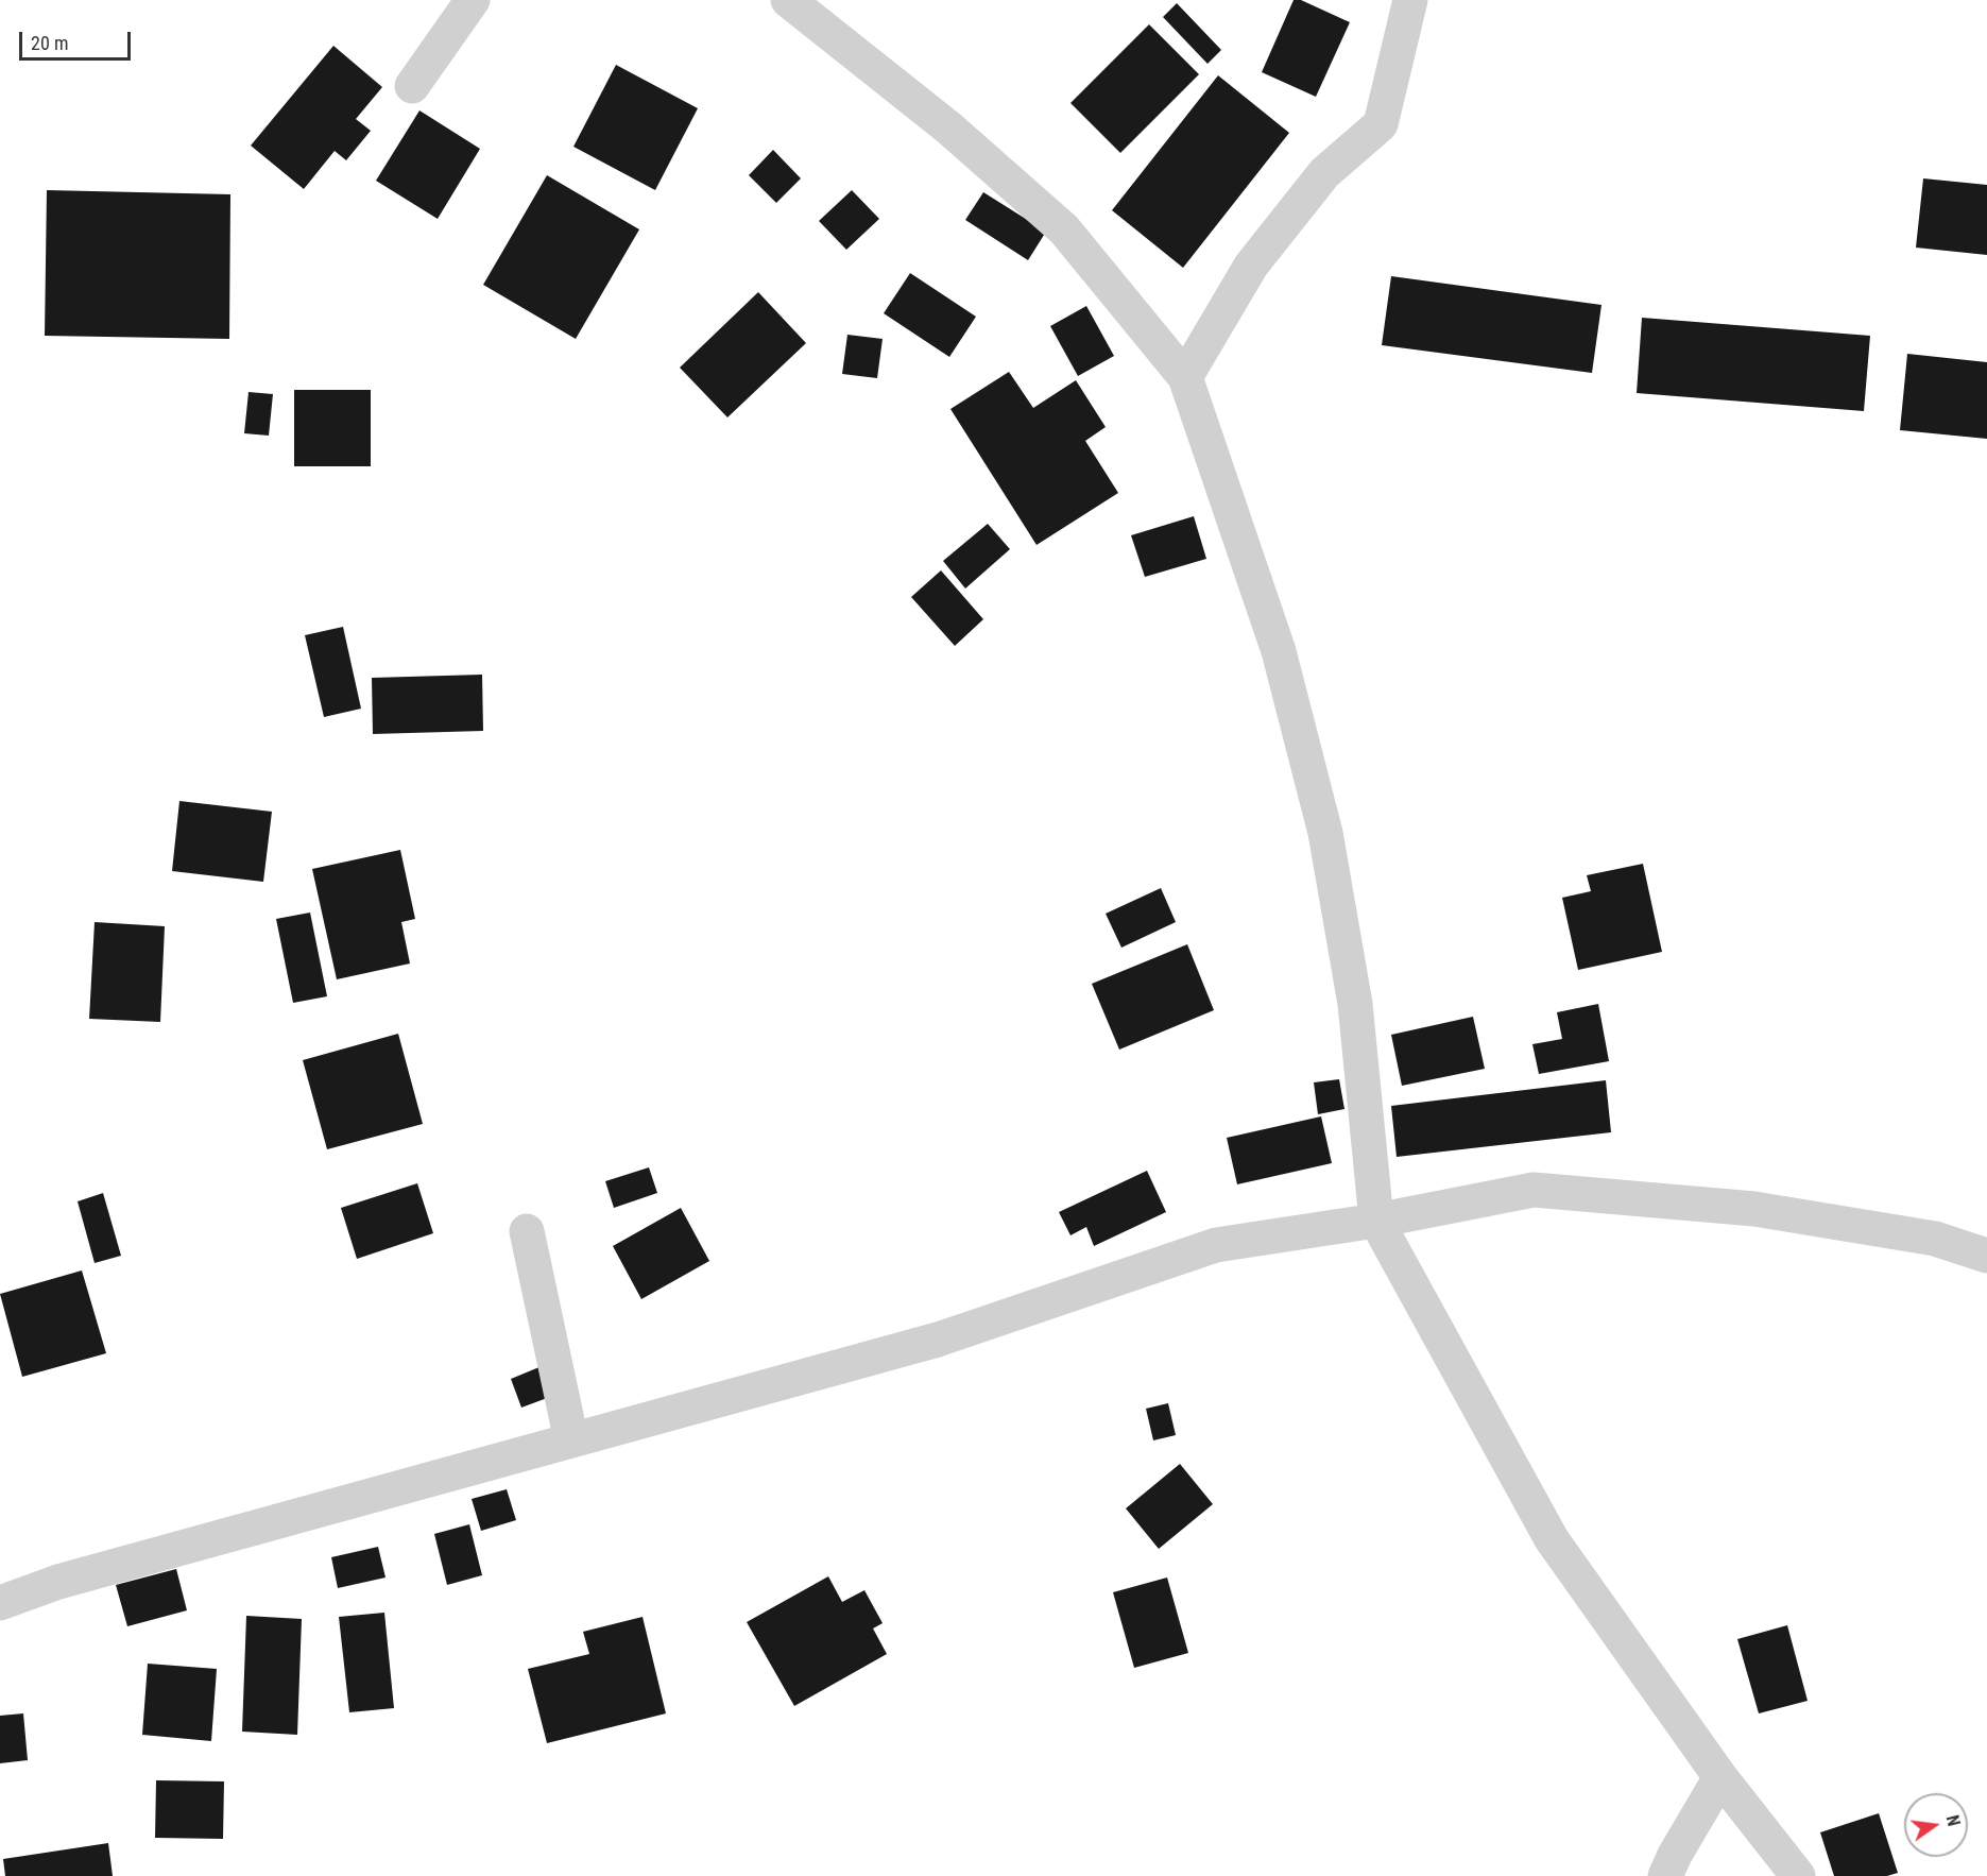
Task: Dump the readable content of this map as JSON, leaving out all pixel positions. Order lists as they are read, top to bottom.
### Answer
{
  "scale_bar": "20 m",
  "north": "right"
}
